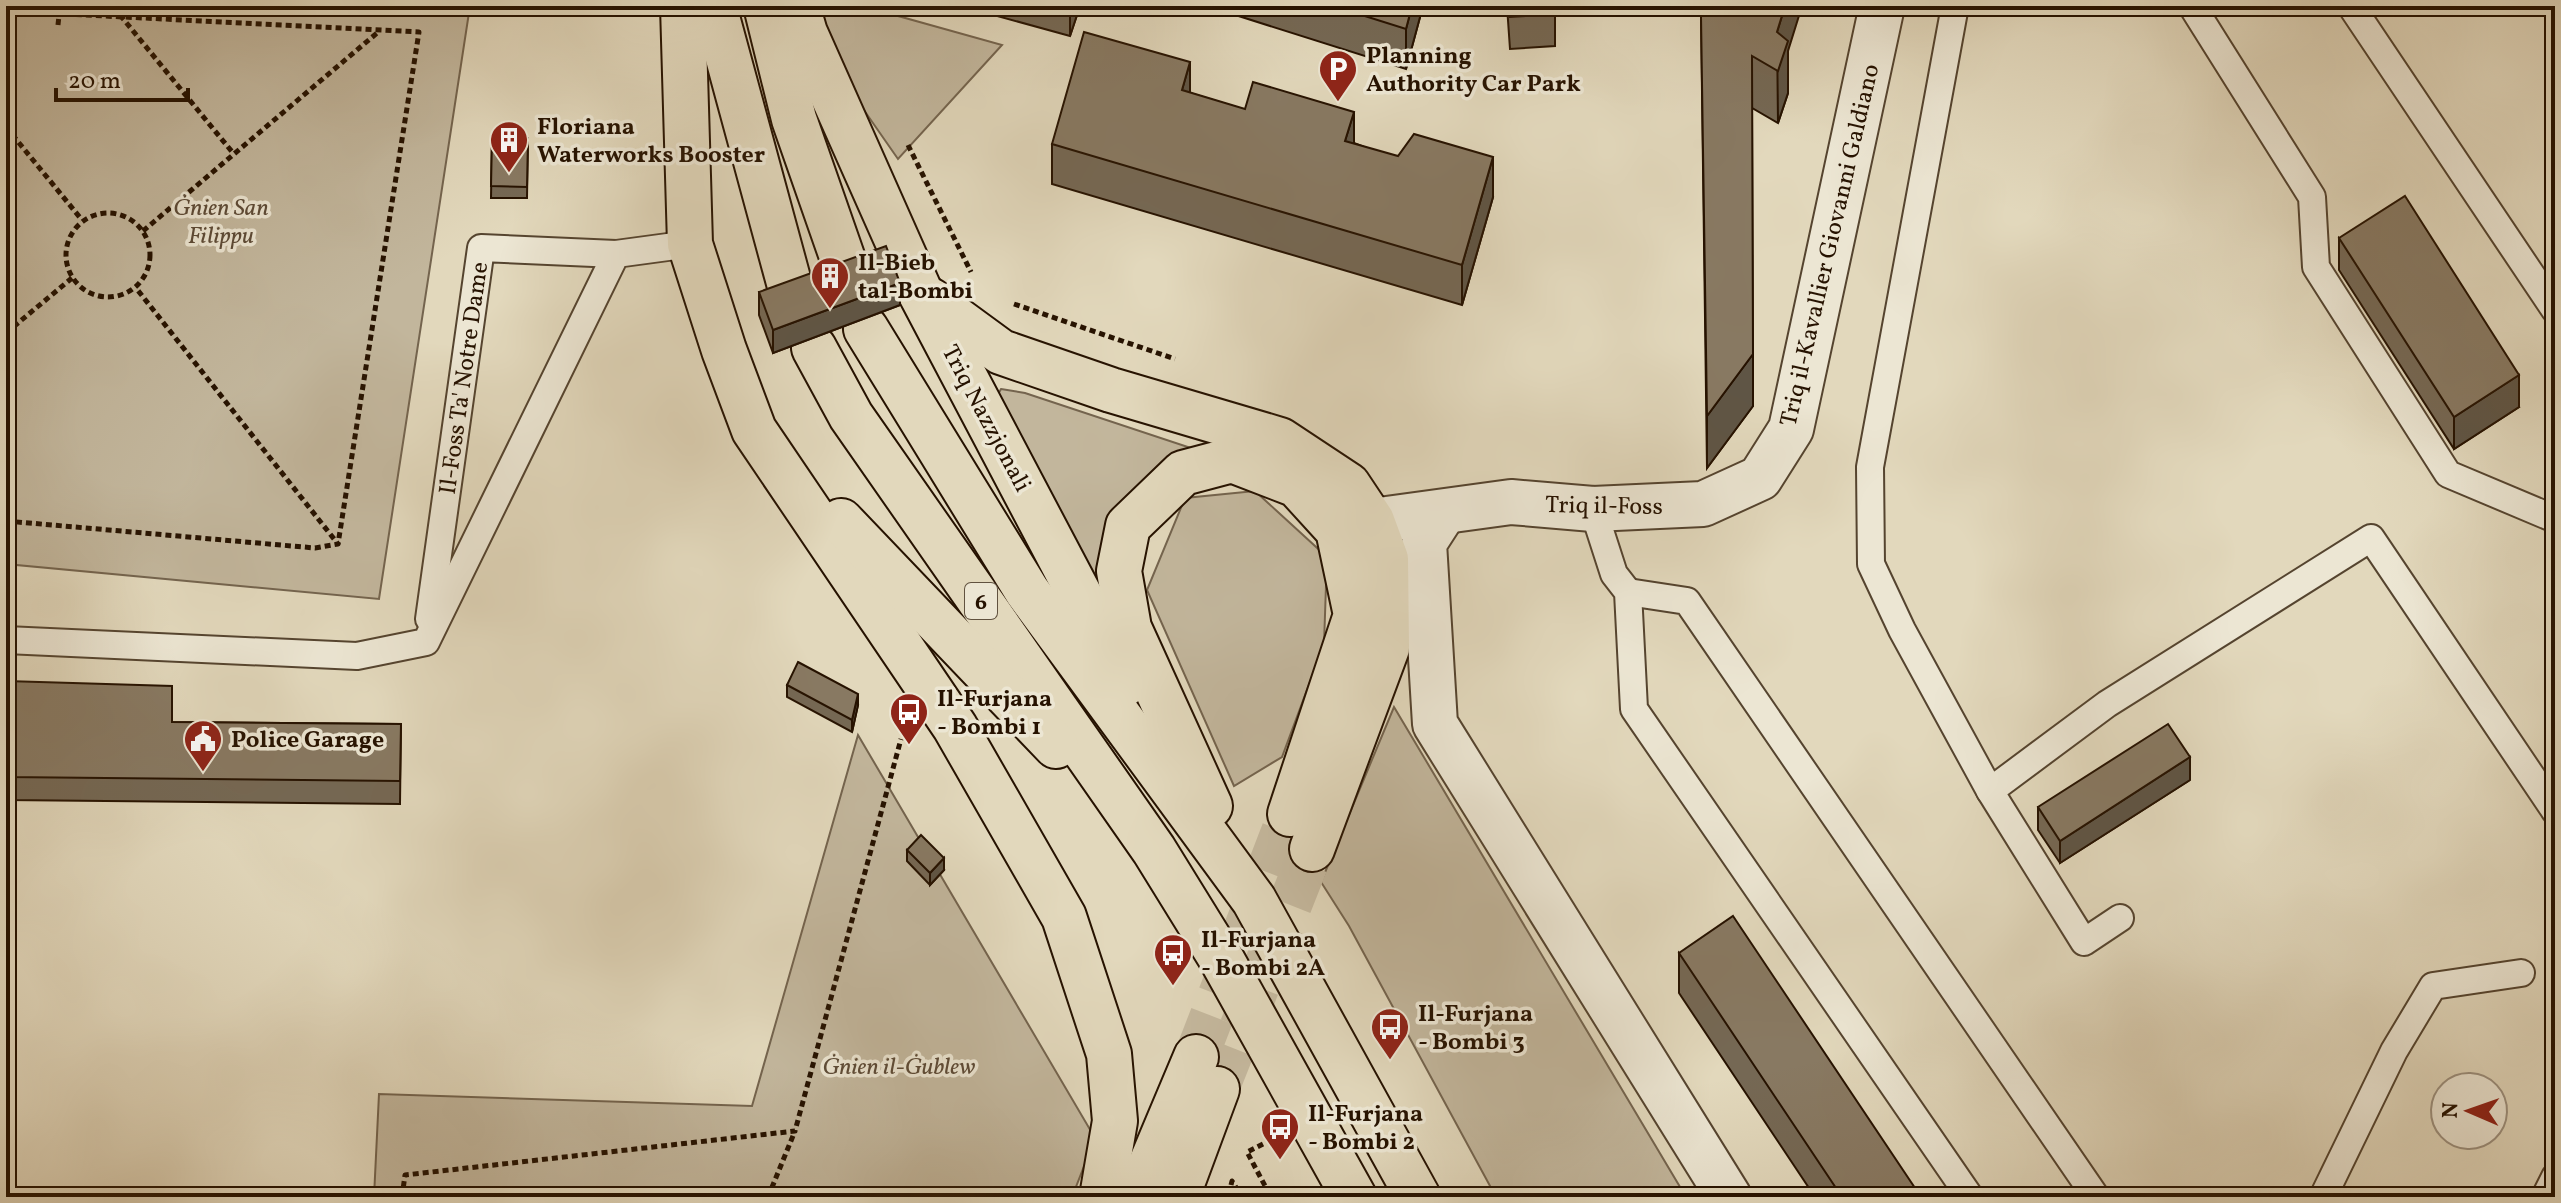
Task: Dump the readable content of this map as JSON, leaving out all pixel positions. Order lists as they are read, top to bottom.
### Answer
{
  "streets": {
    "highway": ["Triq Nazzjonali", "6"],
    "street": ["Triq il-Kavallier Giovanni Galdiano", "Triq il-Foss"],
    "lane": ["Il-Foss Ta' Notre Dame"]
  },
  "crossings": [
    ["Triq il-Kavallier Giovanni Galdiano", "Triq il-Foss"]
  ],
  "parks": ["Ġnien San Filippu", "Ġnien il-Ġublew"],
  "places": {
    "parking": ["Planning Authority Car Park"],
    "building": ["Floriana Waterworks Booster", "Il-Bieb tal-Bombi"],
    "bus stop": [
      "Il-Furjana - Bombi 1",
      "Il-Furjana - Bombi 2A",
      "Il-Furjana - Bombi 3",
      "Il-Furjana - Bombi 2"
    ],
    "public building": ["Police Garage"]
  },
  "scale_bar": "20 m",
  "north": "left"
}
